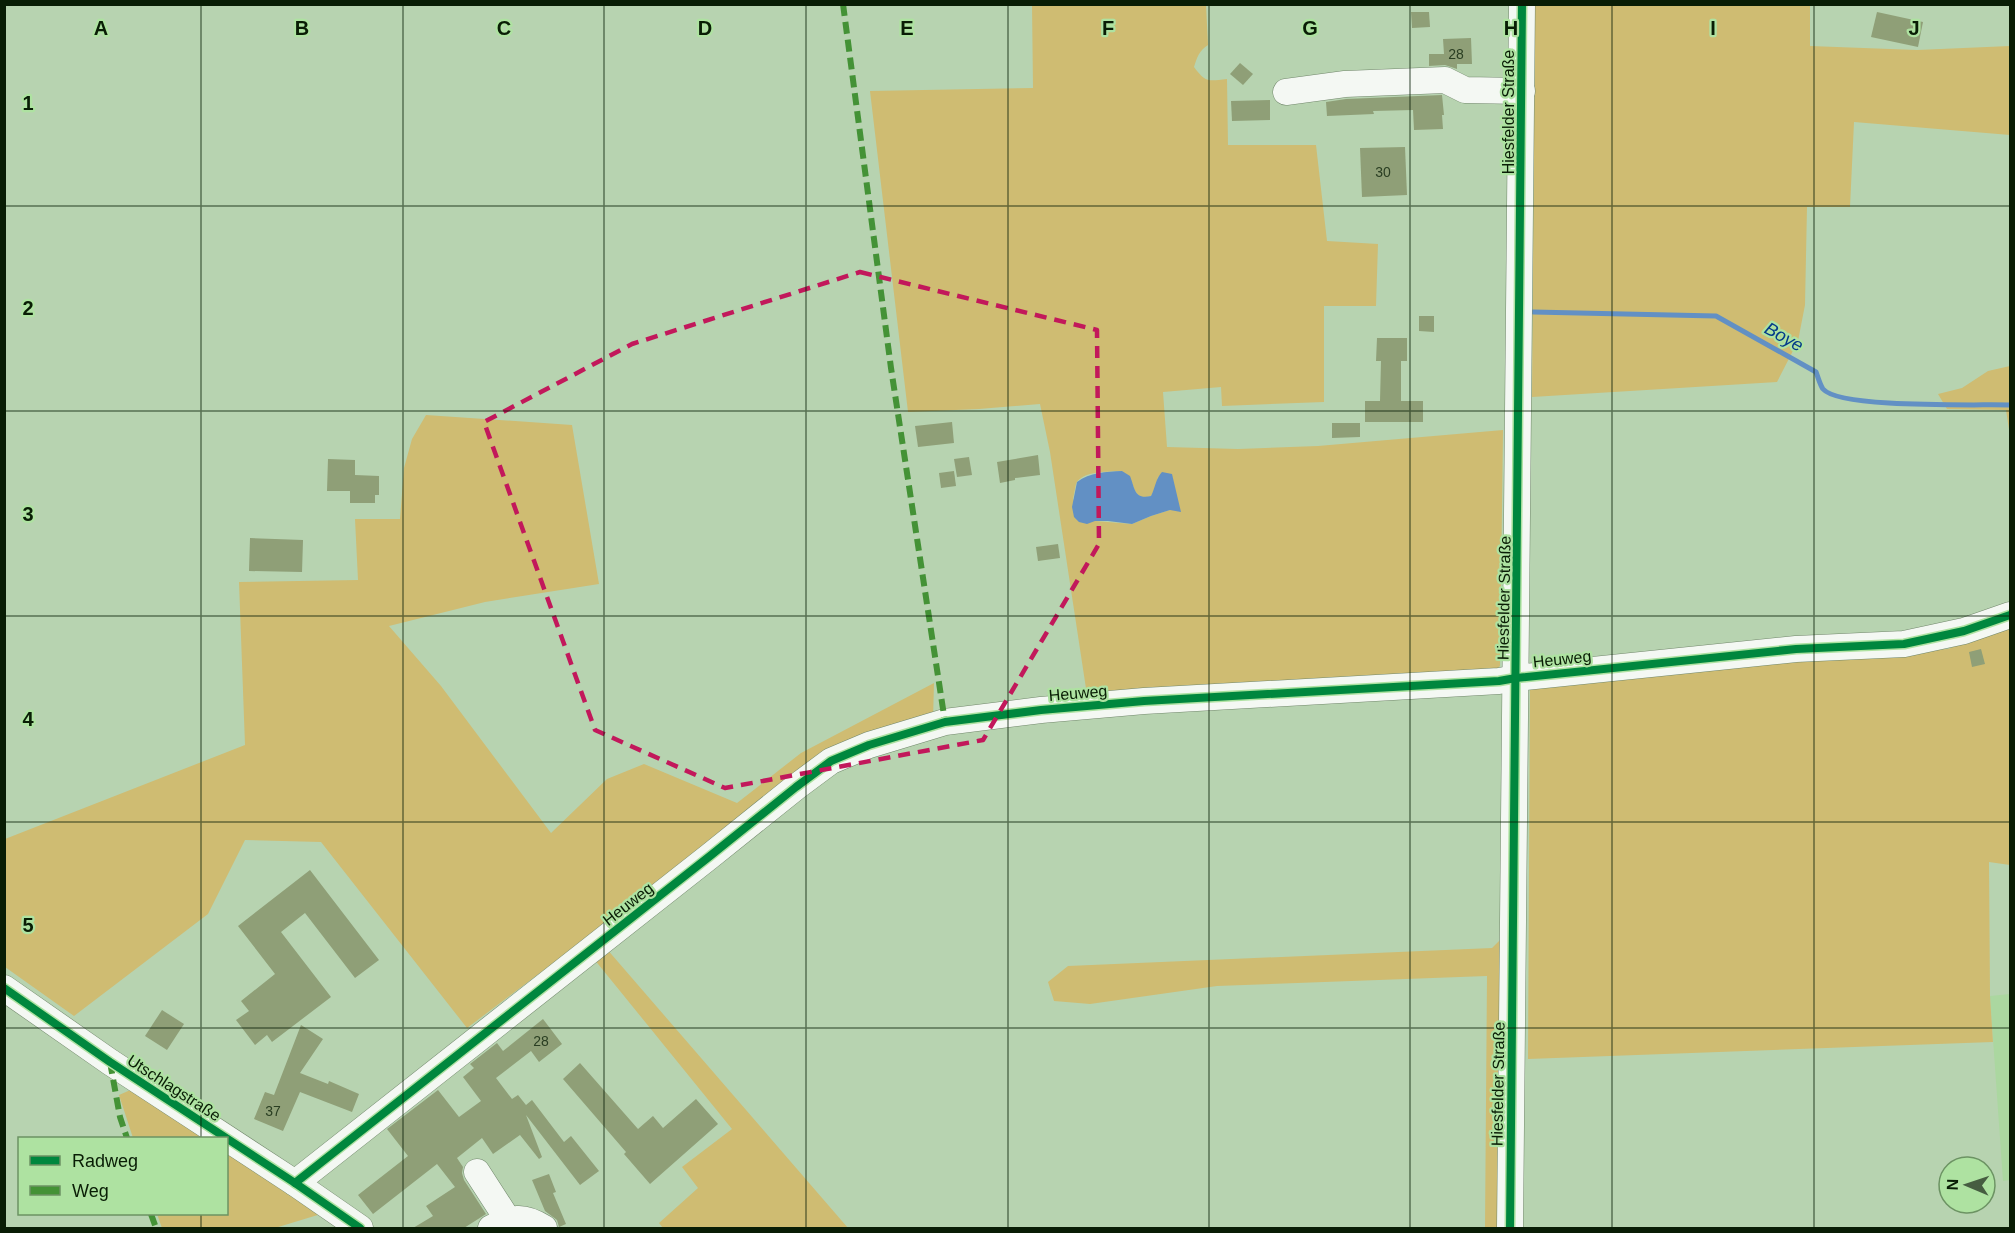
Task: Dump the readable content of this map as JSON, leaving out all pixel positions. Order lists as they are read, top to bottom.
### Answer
{
  "streets": {
    "street": ["Hiesfelder Straße", "Heuweg", "Utschlagstraße"]
  },
  "crossings": [
    ["Hiesfelder Straße", "Heuweg"],
    ["Heuweg", "Utschlagstraße"]
  ],
  "water": ["Boye"],
  "house_numbers": [
    "28",
    "30",
    "28",
    "37"
  ],
  "legend": ["Radweg", "Weg"],
  "north": "left",
  "grid": {
    "columns": [
      "A",
      "B",
      "C",
      "D",
      "E",
      "F",
      "G",
      "H",
      "I",
      "J"
    ],
    "rows": [
      "1",
      "2",
      "3",
      "4",
      "5"
    ]
  }
}
